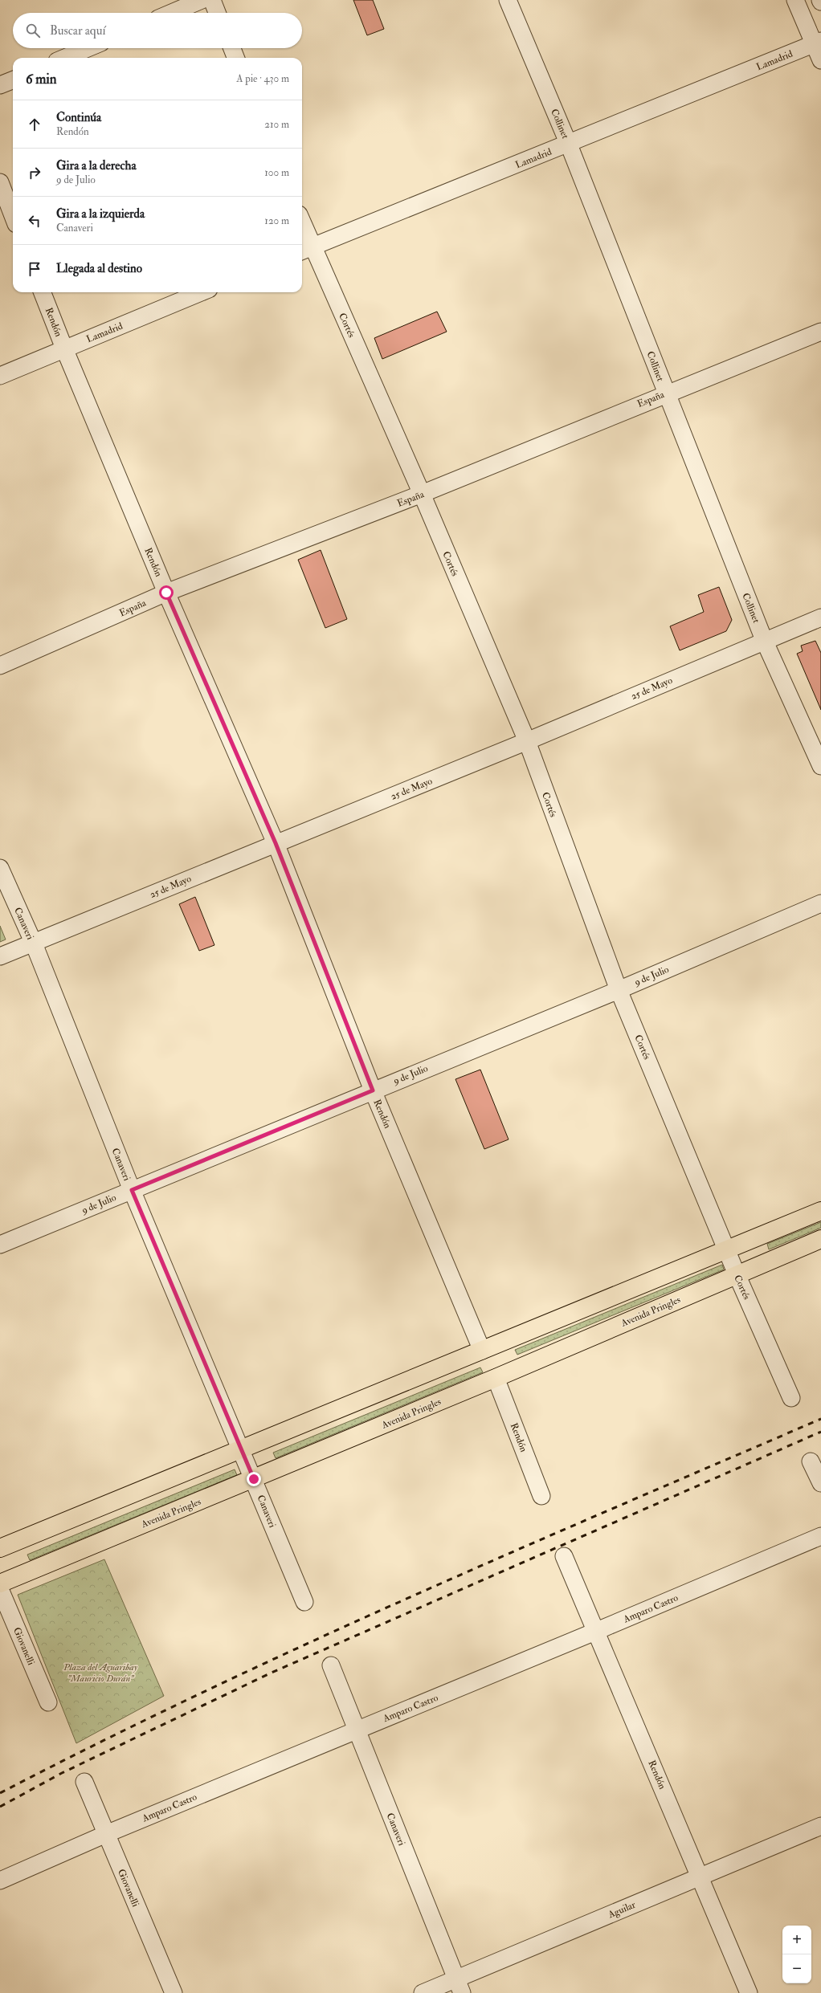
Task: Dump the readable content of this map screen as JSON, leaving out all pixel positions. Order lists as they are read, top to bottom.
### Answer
{
  "streets": {
    "main road": ["Avenida Pringles"],
    "street": [
      "Lamadrid",
      "Collinet",
      "Rendón",
      "Cortés",
      "España",
      "25 de Mayo",
      "Canaveri",
      "9 de Julio",
      "Amparo Castro",
      "Giovanelli",
      "Aguilar"
    ]
  },
  "crossings": [
    ["Lamadrid", "Collinet"],
    ["Lamadrid", "Rendón"],
    ["Lamadrid", "Cortés"],
    ["Collinet", "España"],
    ["Collinet", "25 de Mayo"],
    ["Rendón", "España"],
    ["Rendón", "25 de Mayo"],
    ["Rendón", "9 de Julio"],
    ["Rendón", "Avenida Pringles"],
    ["Rendón", "Amparo Castro"],
    ["Rendón", "Aguilar"],
    ["Cortés", "España"],
    ["Cortés", "25 de Mayo"],
    ["Cortés", "9 de Julio"],
    ["Cortés", "Avenida Pringles"],
    ["25 de Mayo", "Canaveri"],
    ["Canaveri", "9 de Julio"],
    ["Canaveri", "Avenida Pringles"],
    ["Canaveri", "Amparo Castro"],
    ["Canaveri", "Aguilar"],
    ["Amparo Castro", "Giovanelli"]
  ],
  "parks": ["Plaza del Aguaribay \"Mauricio Durán\""],
  "page": {
    "search": "Buscar aquí",
    "heading": ["6 min", "A pie · 430 m"],
    "list": [
      ["Continúa", "Rendón", "210 m"],
      ["Gira a la derecha", "9 de Julio", "100 m"],
      ["Gira a la izquierda", "Canaveri", "120 m"],
      "Llegada al destino"
    ],
    "map_buttons": ["+", "−"]
  }
}
